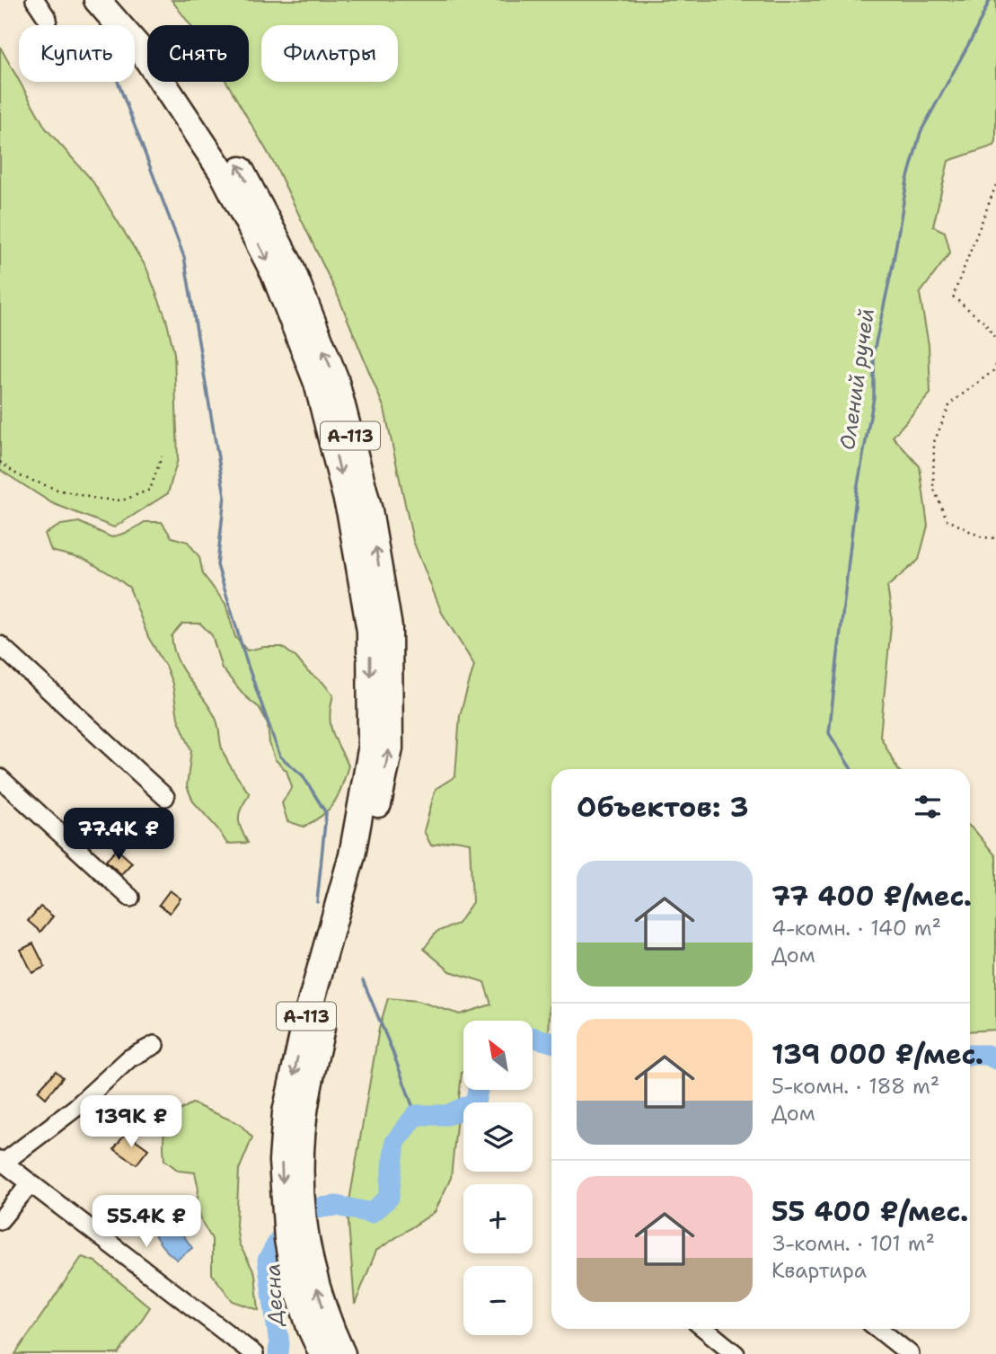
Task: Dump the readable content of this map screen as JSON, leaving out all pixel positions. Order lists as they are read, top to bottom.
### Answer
{
  "streets": {
    "highway": ["А-113"]
  },
  "water": ["Олений ручей", "Десна"],
  "north": "top left",
  "page": {
    "chip": ["Купить", "Снять", "Фильтры"],
    "heading": "Объектов: 3",
    "price": ["77.4K ₽", "139K ₽", "55.4K ₽"],
    "list": [
      {
        "name": "77 400 ₽/мес.",
        "note": "4-комн. · 140 m² · Дом"
      },
      {
        "name": "139 000 ₽/мес.",
        "note": "5-комн. · 188 m² · Дом"
      },
      {
        "name": "55 400 ₽/мес.",
        "note": "3-комн. · 101 m² · Квартира"
      }
    ],
    "map_buttons": ["+", "−"]
  }
}
